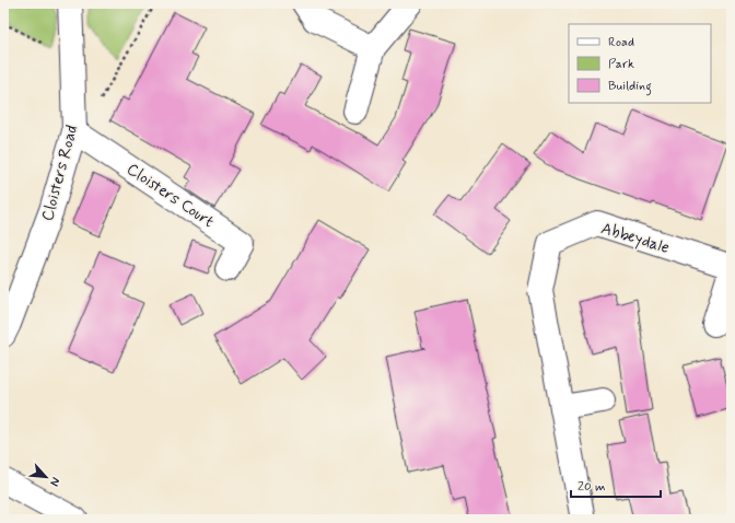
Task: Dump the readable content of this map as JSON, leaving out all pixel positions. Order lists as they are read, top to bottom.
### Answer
{
  "streets": {
    "street": ["Cloisters Road", "Cloisters Court", "Abbeydale"]
  },
  "crossings": [
    ["Cloisters Road", "Cloisters Court"]
  ],
  "legend": ["Road", "Park", "Building"],
  "scale_bar": "20 m",
  "north": "bottom right"
}
